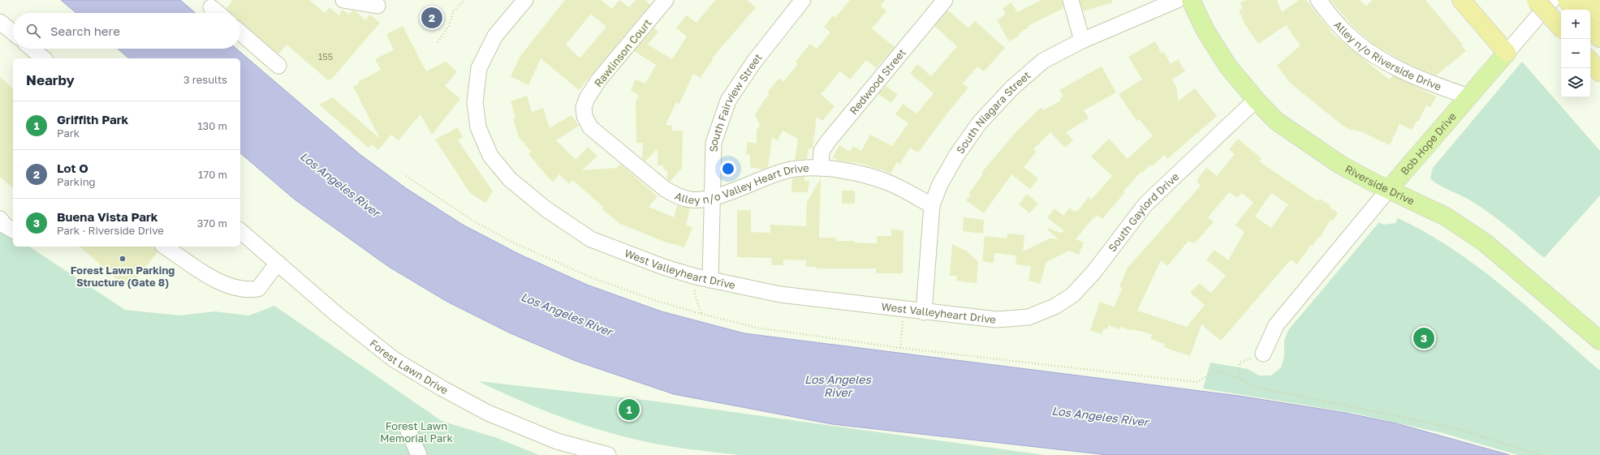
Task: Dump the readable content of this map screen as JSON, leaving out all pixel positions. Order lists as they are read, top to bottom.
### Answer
{
  "streets": {
    "main road": ["Bob Hope Drive", "Riverside Drive"],
    "street": [
      "Rawlinson Court",
      "Alley n/o Riverside Drive",
      "Redwood Street",
      "South Fairview Street",
      "South Niagara Street",
      "Alley n/o Valley Heart Drive",
      "South Gaylord Drive",
      "West Valleyheart Drive",
      "Forest Lawn Drive"
    ]
  },
  "crossings": [
    ["Rawlinson Court", "Alley n/o Valley Heart Drive"],
    ["Alley n/o Riverside Drive", "Bob Hope Drive"],
    ["Redwood Street", "Alley n/o Valley Heart Drive"],
    ["South Fairview Street", "Alley n/o Valley Heart Drive"],
    ["South Fairview Street", "West Valleyheart Drive"],
    ["South Niagara Street", "Alley n/o Valley Heart Drive"],
    ["South Niagara Street", "West Valleyheart Drive"],
    ["Bob Hope Drive", "Riverside Drive"],
    ["Riverside Drive", "South Gaylord Drive"],
    ["South Gaylord Drive", "West Valleyheart Drive"]
  ],
  "water": ["Los Angeles River"],
  "parks": ["Forest Lawn Memorial Park"],
  "places": ["Forest Lawn Parking Structure (Gate 8)"],
  "house_numbers": ["155"],
  "page": {
    "pins": ["2", "3", "1"],
    "map_buttons": ["+", "−"],
    "search": "Search here",
    "heading": ["Nearby", "3 results"],
    "list": [
      {
        "mark": "1",
        "name": "Griffith Park",
        "note": "Park",
        "value": "130 m"
      },
      {
        "mark": "2",
        "name": "Lot O",
        "note": "Parking",
        "value": "170 m"
      },
      {
        "mark": "3",
        "name": "Buena Vista Park",
        "note": "Park · Riverside Drive",
        "value": "370 m"
      }
    ]
  }
}
